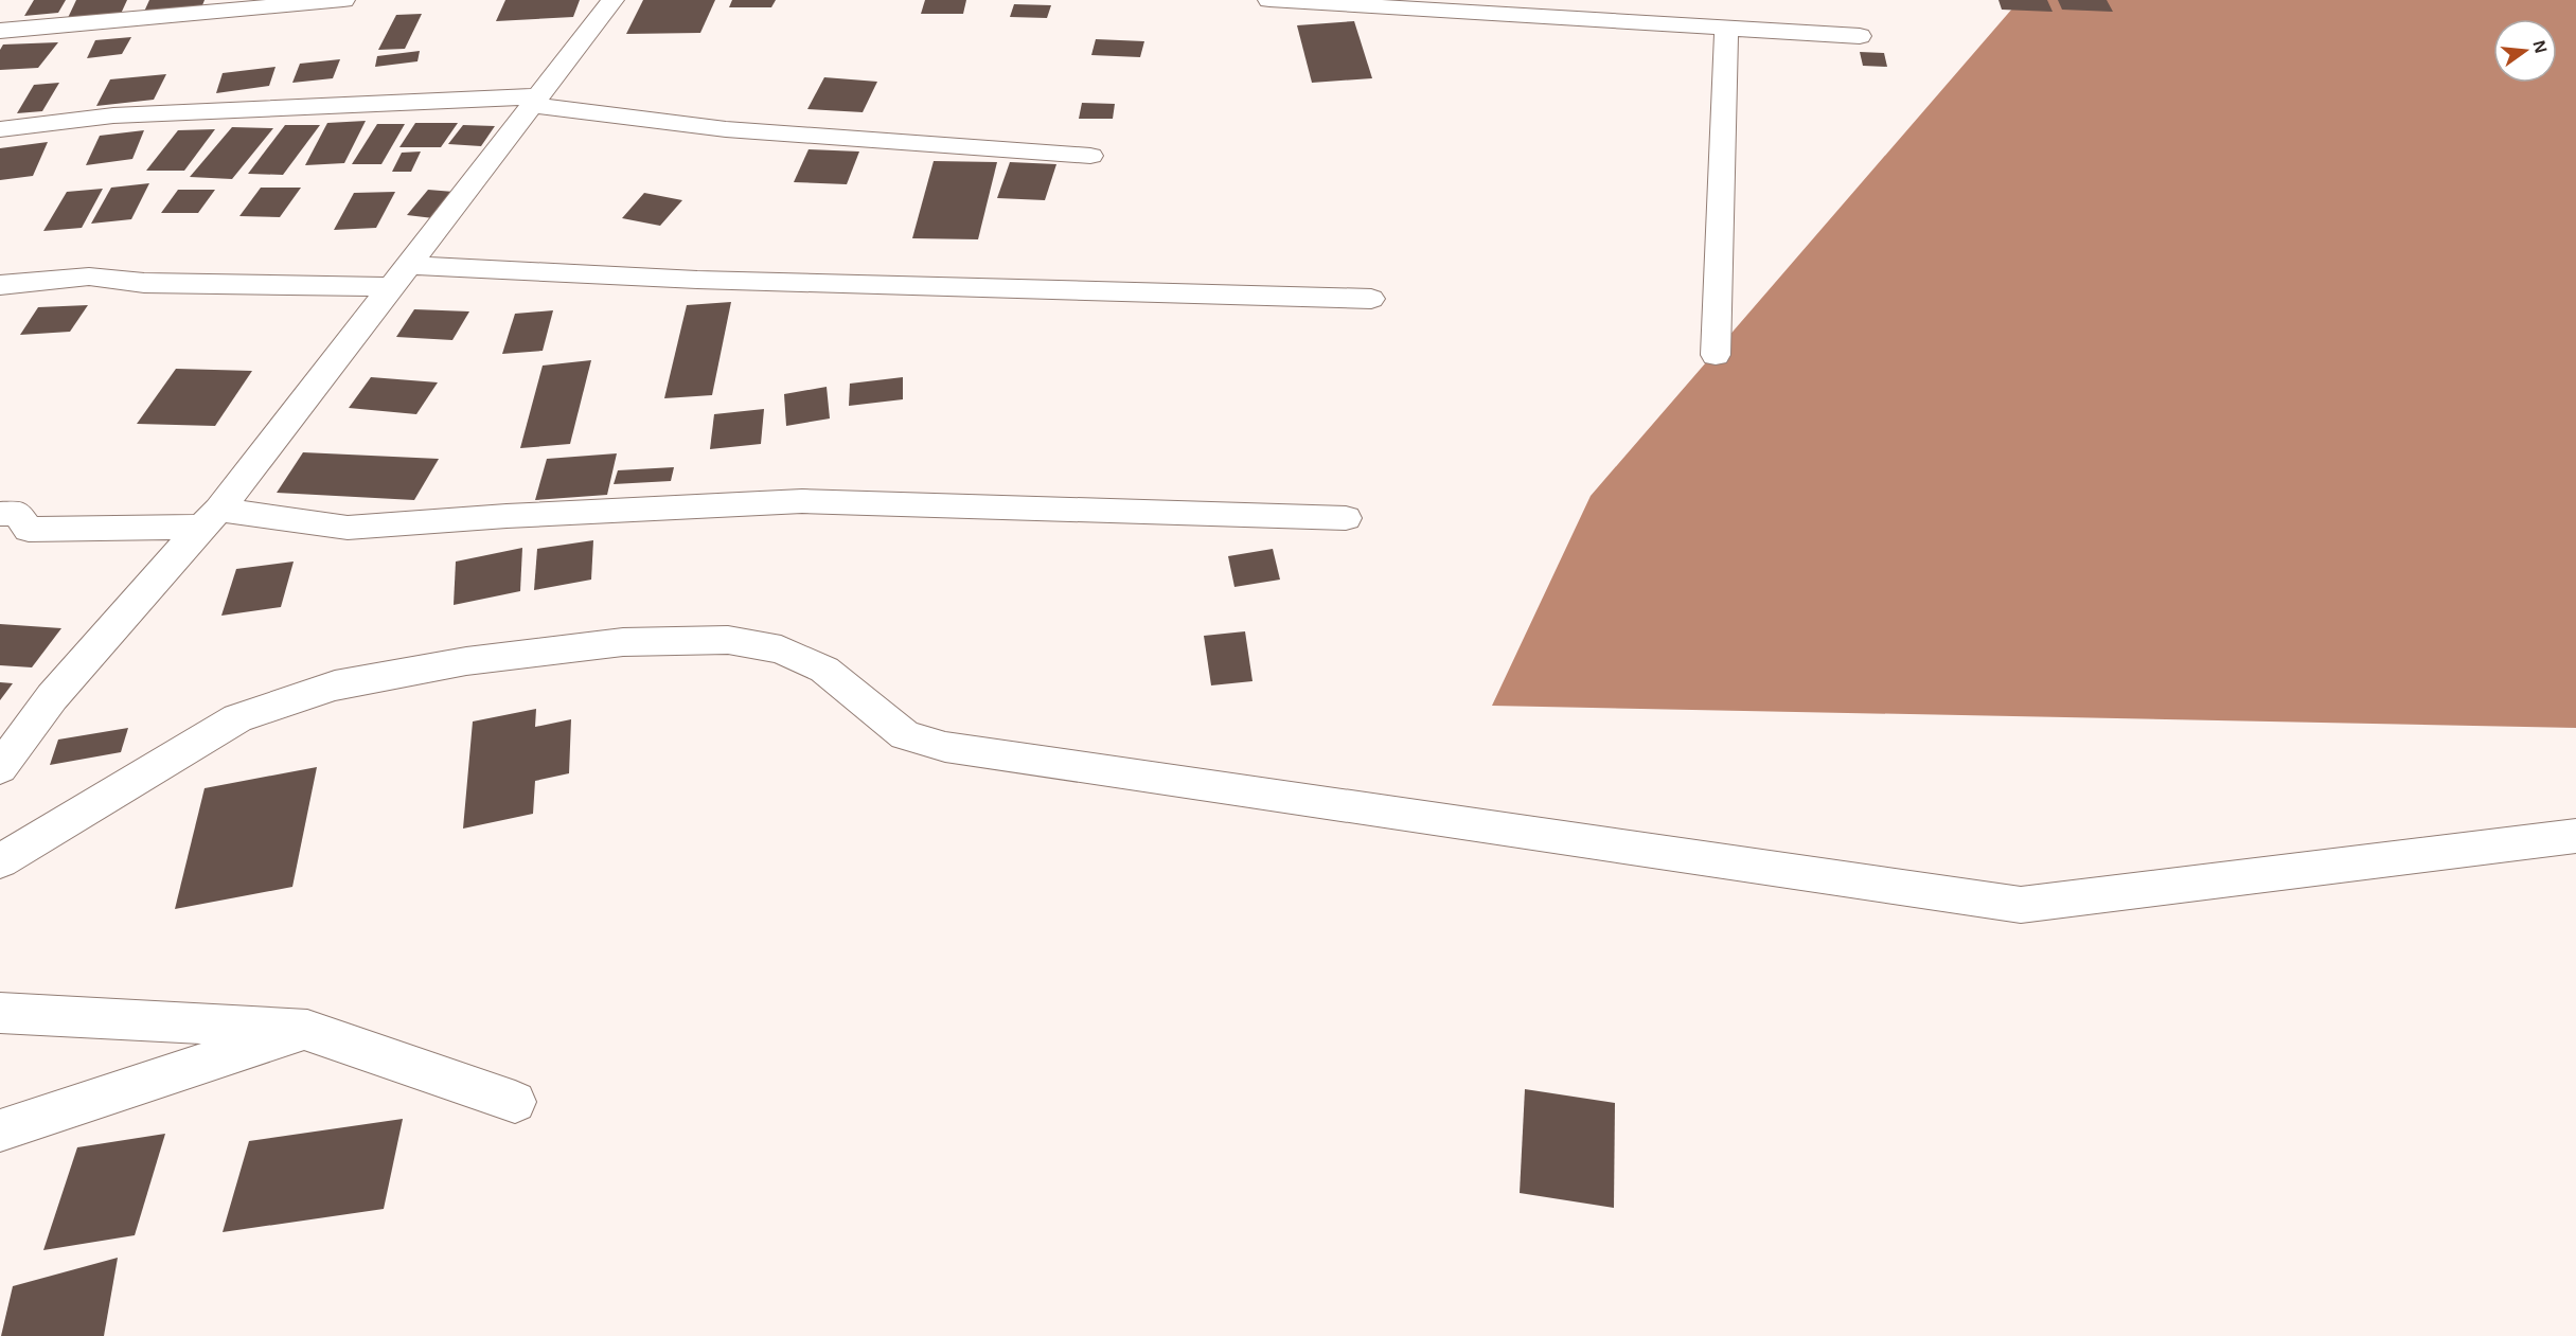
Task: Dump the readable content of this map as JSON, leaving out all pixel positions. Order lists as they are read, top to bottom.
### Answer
{
  "north": "right"
}
